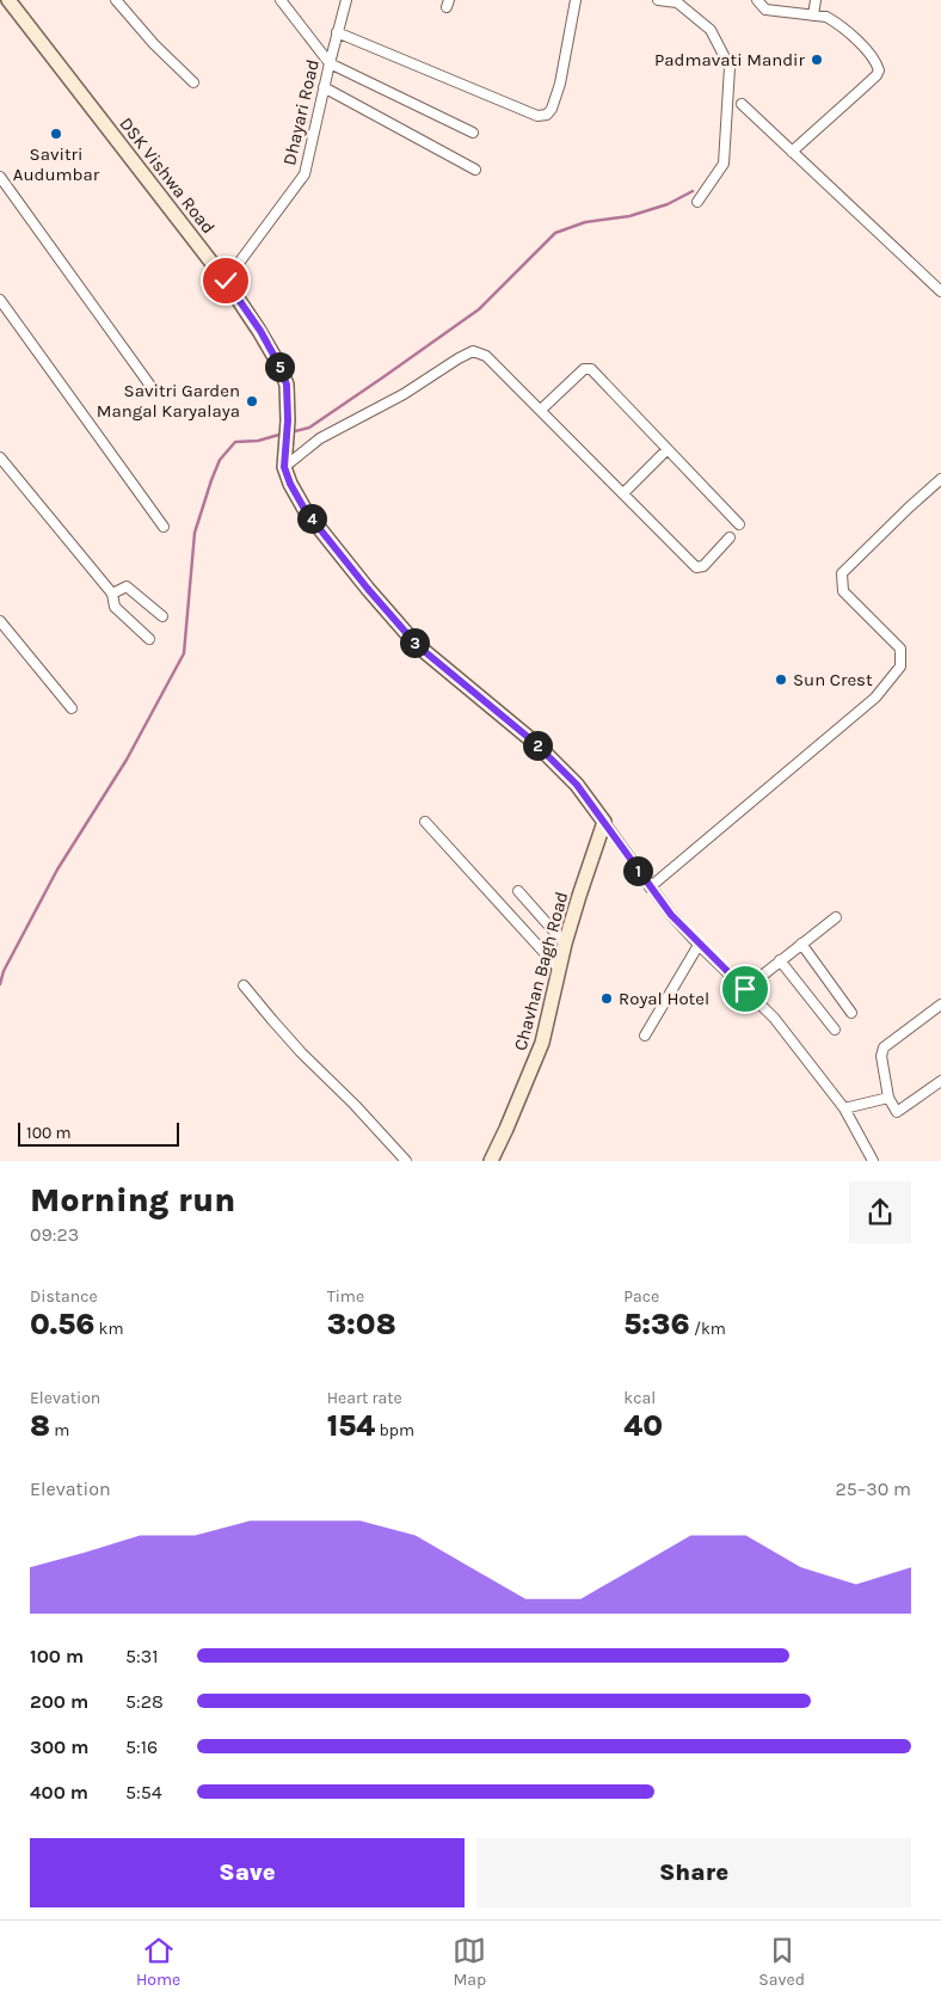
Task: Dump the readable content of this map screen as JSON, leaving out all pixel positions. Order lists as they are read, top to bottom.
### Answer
{
  "streets": {
    "street": ["Dhayari Road", "DSK Vishwa Road", "Chavhan Bagh Road"]
  },
  "crossings": [
    ["Dhayari Road", "DSK Vishwa Road"],
    ["DSK Vishwa Road", "Chavhan Bagh Road"]
  ],
  "places": [
    "Padmavati Mandir",
    "Savitri Audumbar",
    "Savitri Garden Mangal Karyalaya",
    "Sun Crest",
    "Royal Hotel"
  ],
  "scale_bar": "100 m",
  "page": {
    "pins": [
      "5",
      "4",
      "3",
      "2",
      "1"
    ],
    "scale": "100 m",
    "heading": ["Morning run", "09:23"],
    "stats": [
      ["Distance", "0.56 km"],
      ["Time", "3:08"],
      ["Pace", "5:36 /km"],
      ["Elevation", "8 m"],
      ["Heart rate", "154 bpm"],
      ["kcal", "40"]
    ],
    "chart": ["Elevation", "25–30 m"],
    "list": [
      {
        "name": "100 m",
        "note": "5:31"
      },
      {
        "name": "200 m",
        "note": "5:28"
      },
      {
        "name": "300 m",
        "note": "5:16"
      },
      {
        "name": "400 m",
        "note": "5:54"
      }
    ],
    "buttons": ["Save", "Share"],
    "tabs": ["Home", "Map", "Saved"]
  }
}
